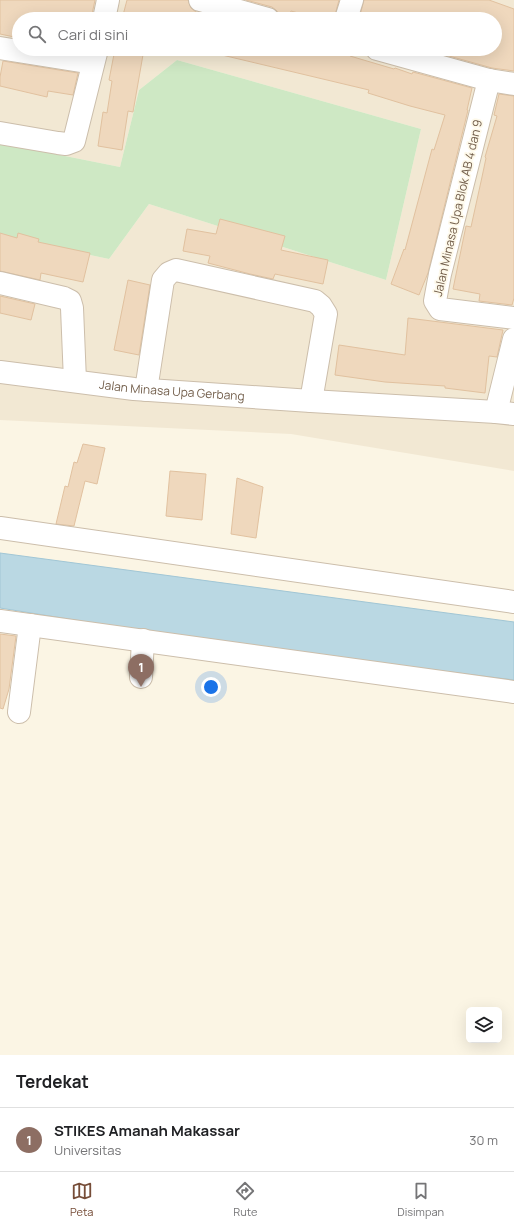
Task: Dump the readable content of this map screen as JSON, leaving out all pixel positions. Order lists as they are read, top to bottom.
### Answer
{
  "streets": {
    "street": ["Jalan Minasa Upa Blok AB 4 dan 9", "Jalan Minasa Upa Gerbang"]
  },
  "page": {
    "search": "Cari di sini",
    "pins": "1",
    "heading": "Terdekat",
    "list": [
      {
        "mark": "1",
        "name": "STIKES Amanah Makassar",
        "note": "Universitas",
        "value": "30 m"
      }
    ],
    "nav": ["Peta", "Rute", "Disimpan"]
  }
}
